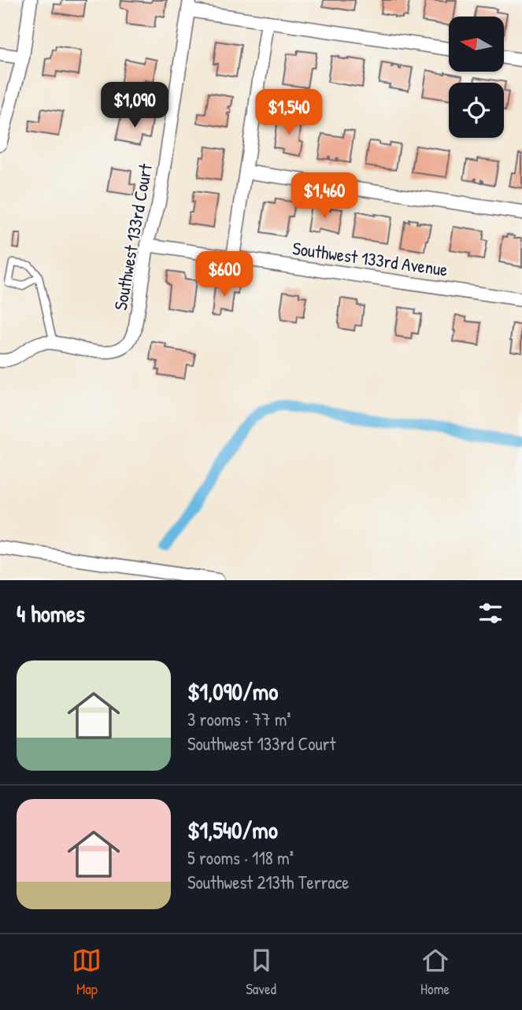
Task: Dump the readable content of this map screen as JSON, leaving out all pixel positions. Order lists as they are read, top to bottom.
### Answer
{
  "streets": {
    "street": ["Southwest 133rd Court", "Southwest 133rd Avenue"]
  },
  "crossings": [
    ["Southwest 133rd Court", "Southwest 133rd Avenue"]
  ],
  "north": "left",
  "page": {
    "price": [
      "$1,090",
      "$1,540",
      "$1,460",
      "$600"
    ],
    "heading": "4 homes",
    "list": [
      {
        "name": "$1,090/mo",
        "note": "3 rooms · 77 m² · Southwest 133rd Court"
      },
      {
        "name": "$1,540/mo",
        "note": "5 rooms · 118 m² · Southwest 213th Terrace"
      }
    ],
    "tabs": ["Map", "Saved", "Home"]
  }
}
